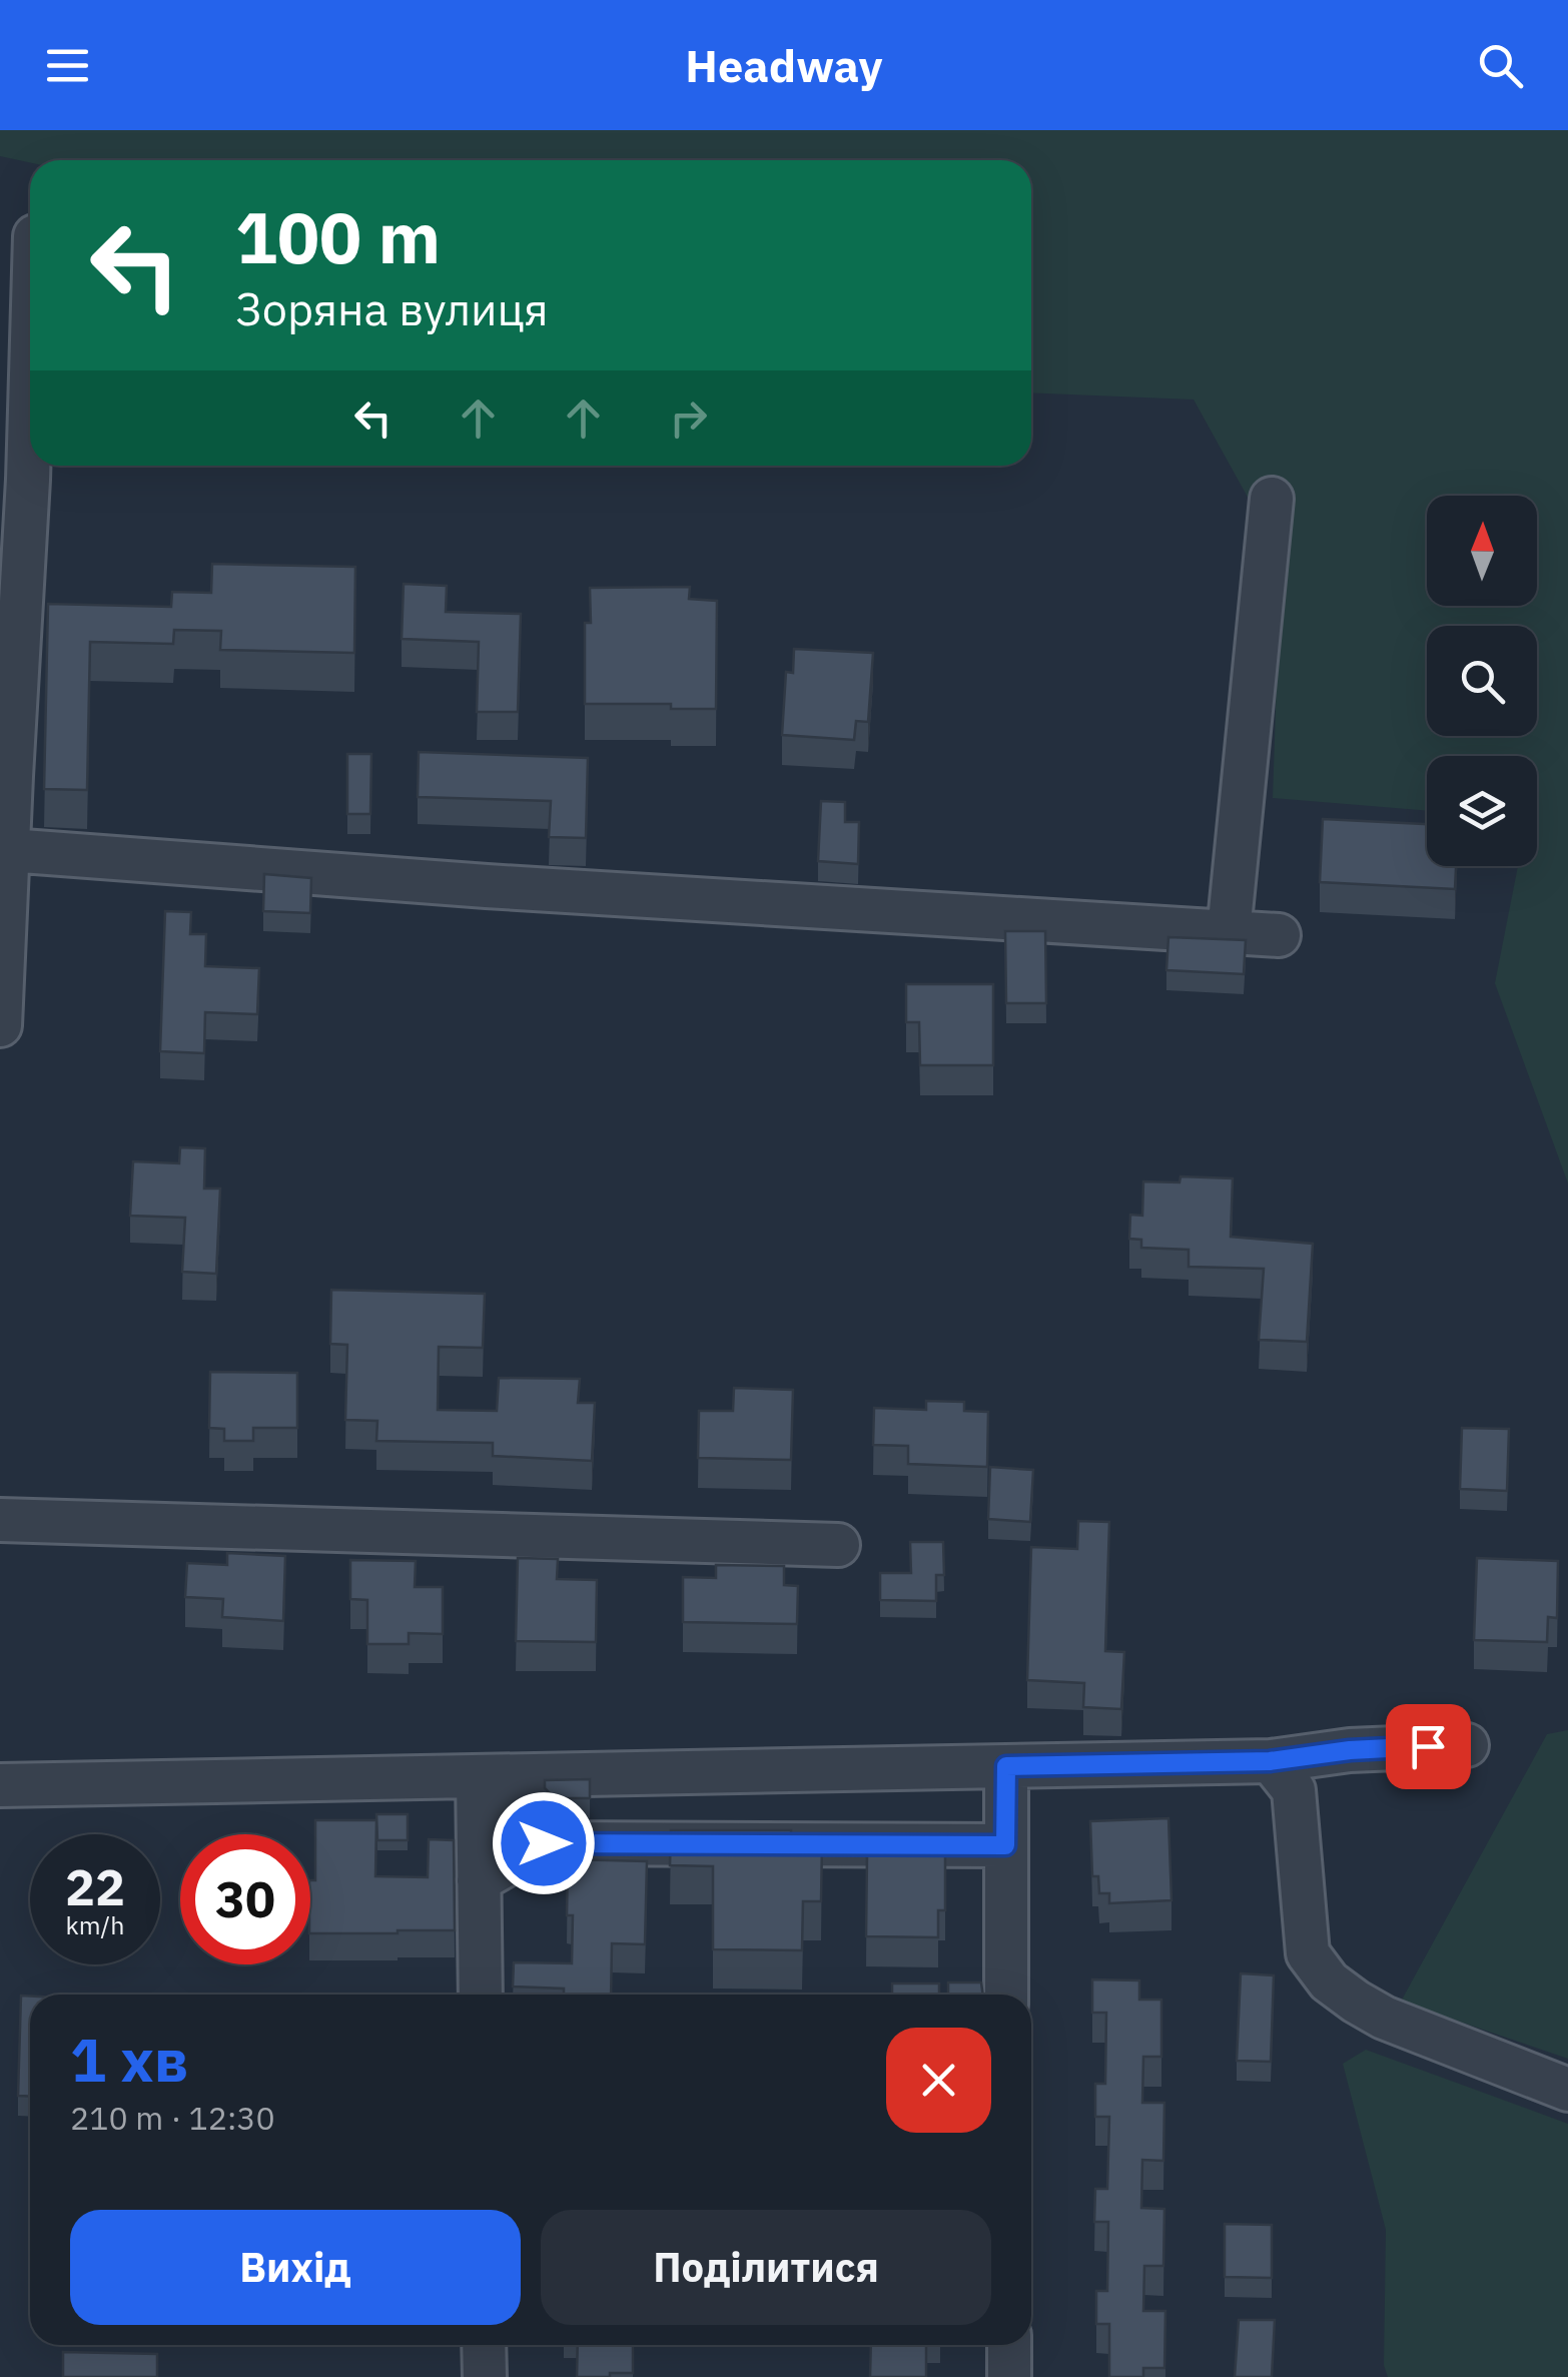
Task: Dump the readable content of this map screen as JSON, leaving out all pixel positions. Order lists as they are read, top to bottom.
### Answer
{
  "north": "top",
  "page": {
    "header": "Headway",
    "turn": ["100 m", "Зоряна вулиця"],
    "speed": "22 km/h",
    "limit": "30",
    "heading": ["1 хв", "210 m · 12:30"],
    "buttons": ["Вихід", "Поділитися"]
  }
}
